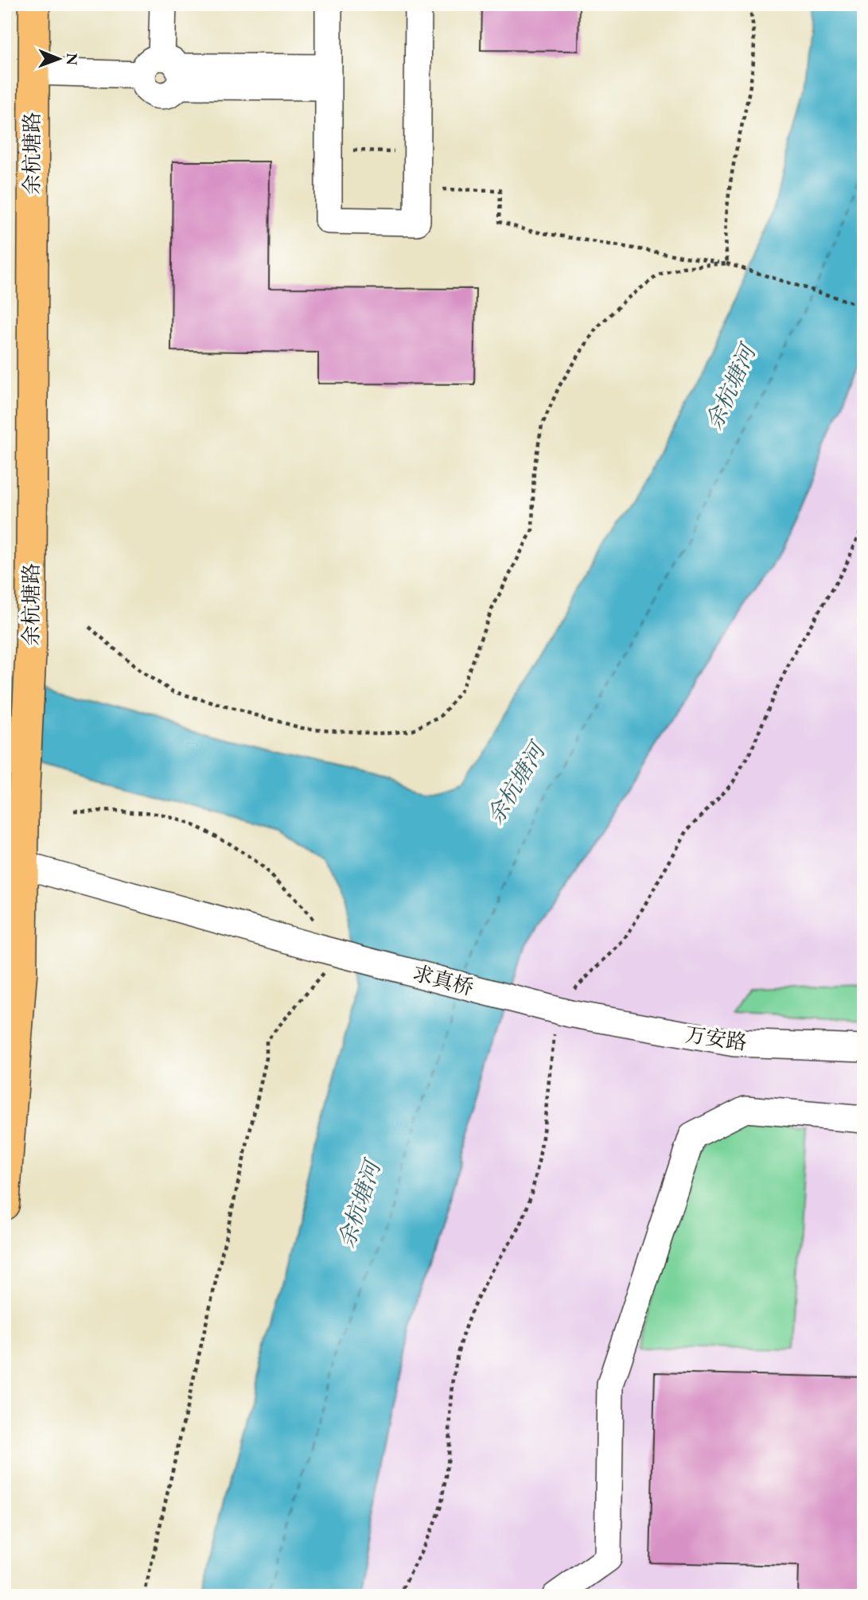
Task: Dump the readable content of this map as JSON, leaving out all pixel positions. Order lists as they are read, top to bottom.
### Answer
{
  "streets": {
    "main road": ["余杭塘路"],
    "street": ["求真桥", "万安路"]
  },
  "crossings": [
    ["余杭塘路", "求真桥"],
    ["求真桥", "万安路"]
  ],
  "water": ["余杭塘河"],
  "north": "right"
}
